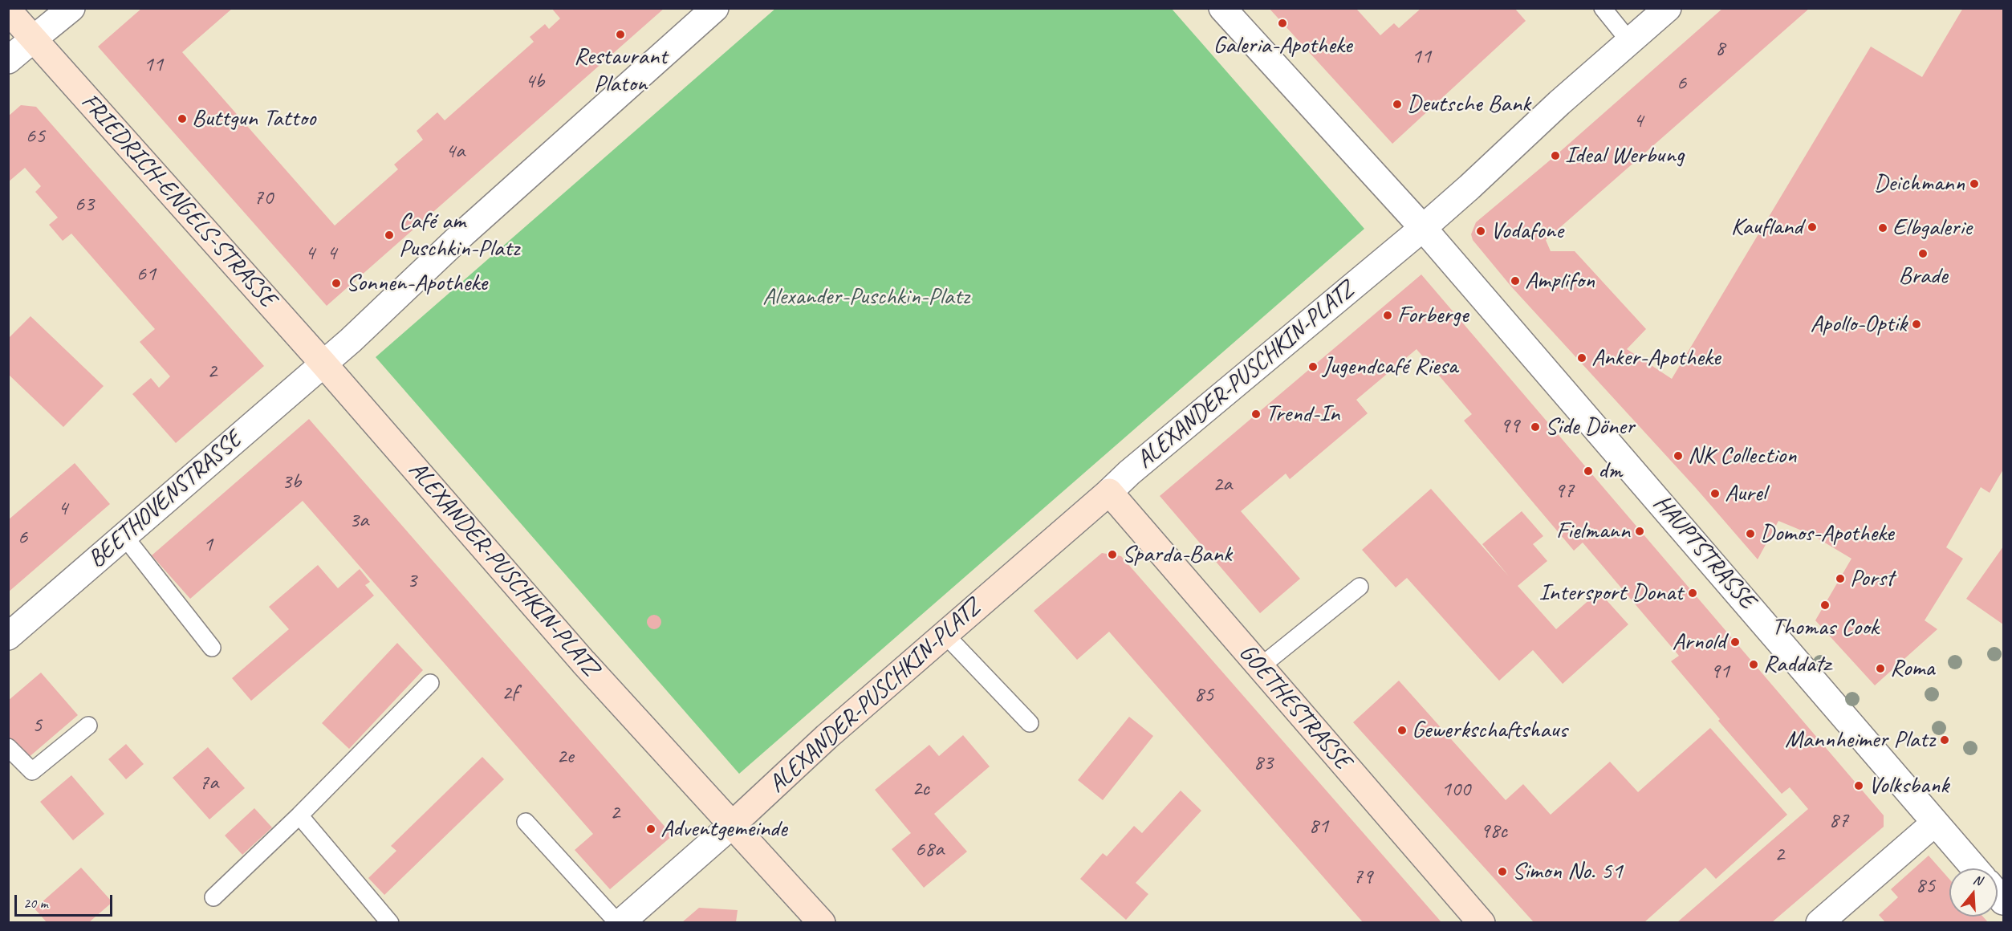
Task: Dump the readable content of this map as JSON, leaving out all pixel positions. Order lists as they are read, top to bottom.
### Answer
{
  "streets": {
    "main road": ["FRIEDRICH-ENGELS-STRASSE", "ALEXANDER-PUSCHKIN-PLATZ", "GOETHESTRASSE"],
    "street": ["BEETHOVENSTRASSE", "HAUPTSTRASSE"]
  },
  "crossings": [
    ["FRIEDRICH-ENGELS-STRASSE", "ALEXANDER-PUSCHKIN-PLATZ"],
    ["FRIEDRICH-ENGELS-STRASSE", "BEETHOVENSTRASSE"],
    ["ALEXANDER-PUSCHKIN-PLATZ", "BEETHOVENSTRASSE"],
    ["ALEXANDER-PUSCHKIN-PLATZ", "HAUPTSTRASSE"],
    ["ALEXANDER-PUSCHKIN-PLATZ", "GOETHESTRASSE"]
  ],
  "parks": ["Alexander-Puschkin-Platz"],
  "places": [
    "Galeria-Apotheke",
    "Restaurant Platon",
    "Deutsche Bank",
    "Buttgun Tattoo",
    "Ideal Werbung",
    "Deichmann",
    "Kaufland",
    "Elbgalerie",
    "Vodafone",
    "Café am Puschkin-Platz",
    "Brade",
    "Amplifon",
    "Sonnen-Apotheke",
    "Forberge",
    "Apollo-Optik",
    "Anker-Apotheke",
    "Jugendcafé Riesa",
    "Trend-In",
    "Side Döner",
    "NK Collection",
    "dm",
    "Aurel",
    "Fielmann",
    "Domos-Apotheke",
    "Sparda-Bank",
    "Porst",
    "Intersport Donat",
    "Thomas Cook",
    "Arnold",
    "Raddatz",
    "Roma",
    "Gewerkschaftshaus",
    "Mannheimer Platz",
    "Volksbank",
    "Adventgemeinde",
    "Simon No. 51"
  ],
  "house_numbers": [
    "8",
    "11",
    "11",
    "4b",
    "6",
    "4",
    "65",
    "4a",
    "70",
    "63",
    "4",
    "4",
    "61",
    "2",
    "99",
    "3b",
    "2a",
    "97",
    "4",
    "3a",
    "6",
    "1",
    "3",
    "91",
    "2f",
    "85",
    "5",
    "2e",
    "83",
    "7a",
    "2c",
    "100",
    "2",
    "87",
    "81",
    "98c",
    "68a",
    "2",
    "79",
    "85"
  ],
  "scale_bar": "20 m",
  "north": "top"
}
